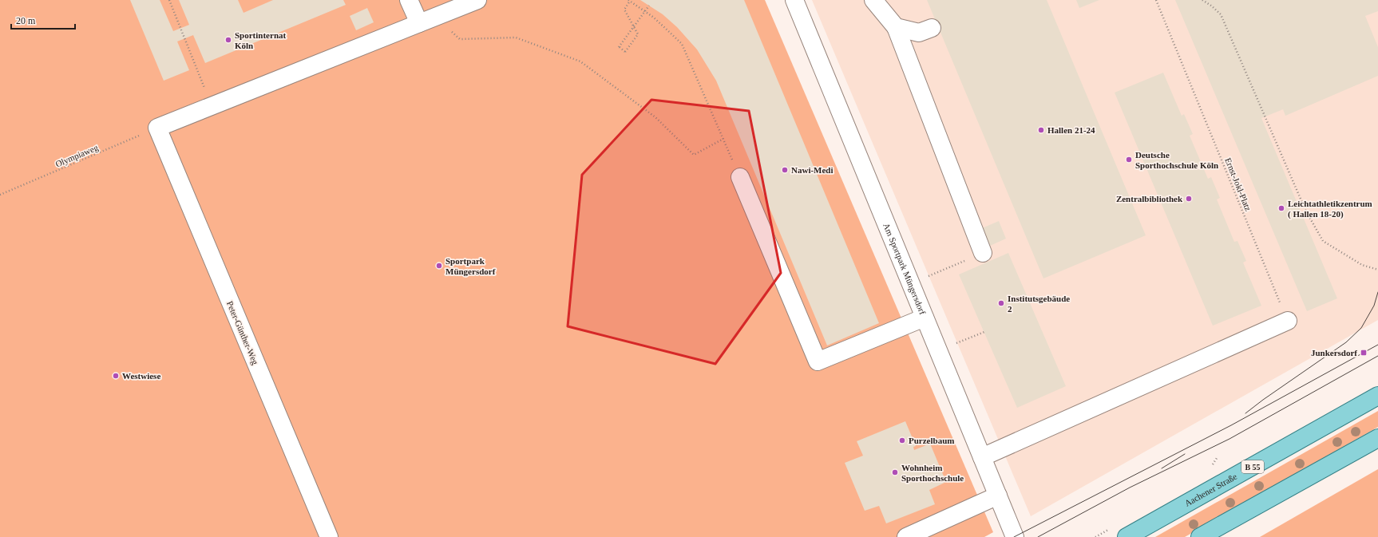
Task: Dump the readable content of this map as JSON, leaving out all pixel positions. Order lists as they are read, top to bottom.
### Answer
{
  "streets": {
    "main road": ["B 55", "Aachener Straße"],
    "street": ["Am Sportpark Müngersdorf", "Peter-Günther-Weg"],
    "path": ["Olympiaweg", "Ernst-Jokl-Platz"]
  },
  "crossings": [
    ["Olympiaweg", "Peter-Günther-Weg"]
  ],
  "places": {
    "other": [
      "Sportinternat Köln",
      "Hallen 21-24",
      "Deutsche Sporthochschule Köln",
      "Nawi-Medi",
      "Zentralbibliothek",
      "Leichtathletikzentrum ( Hallen 18-20)",
      "Sportpark Müngersdorf",
      "Institutsgebäude 2",
      "Westwiese",
      "Purzelbaum",
      "Wohnheim Sporthochschule"
    ],
    "transit": ["Junkersdorf"]
  },
  "scale_bar": "20 m"
}
